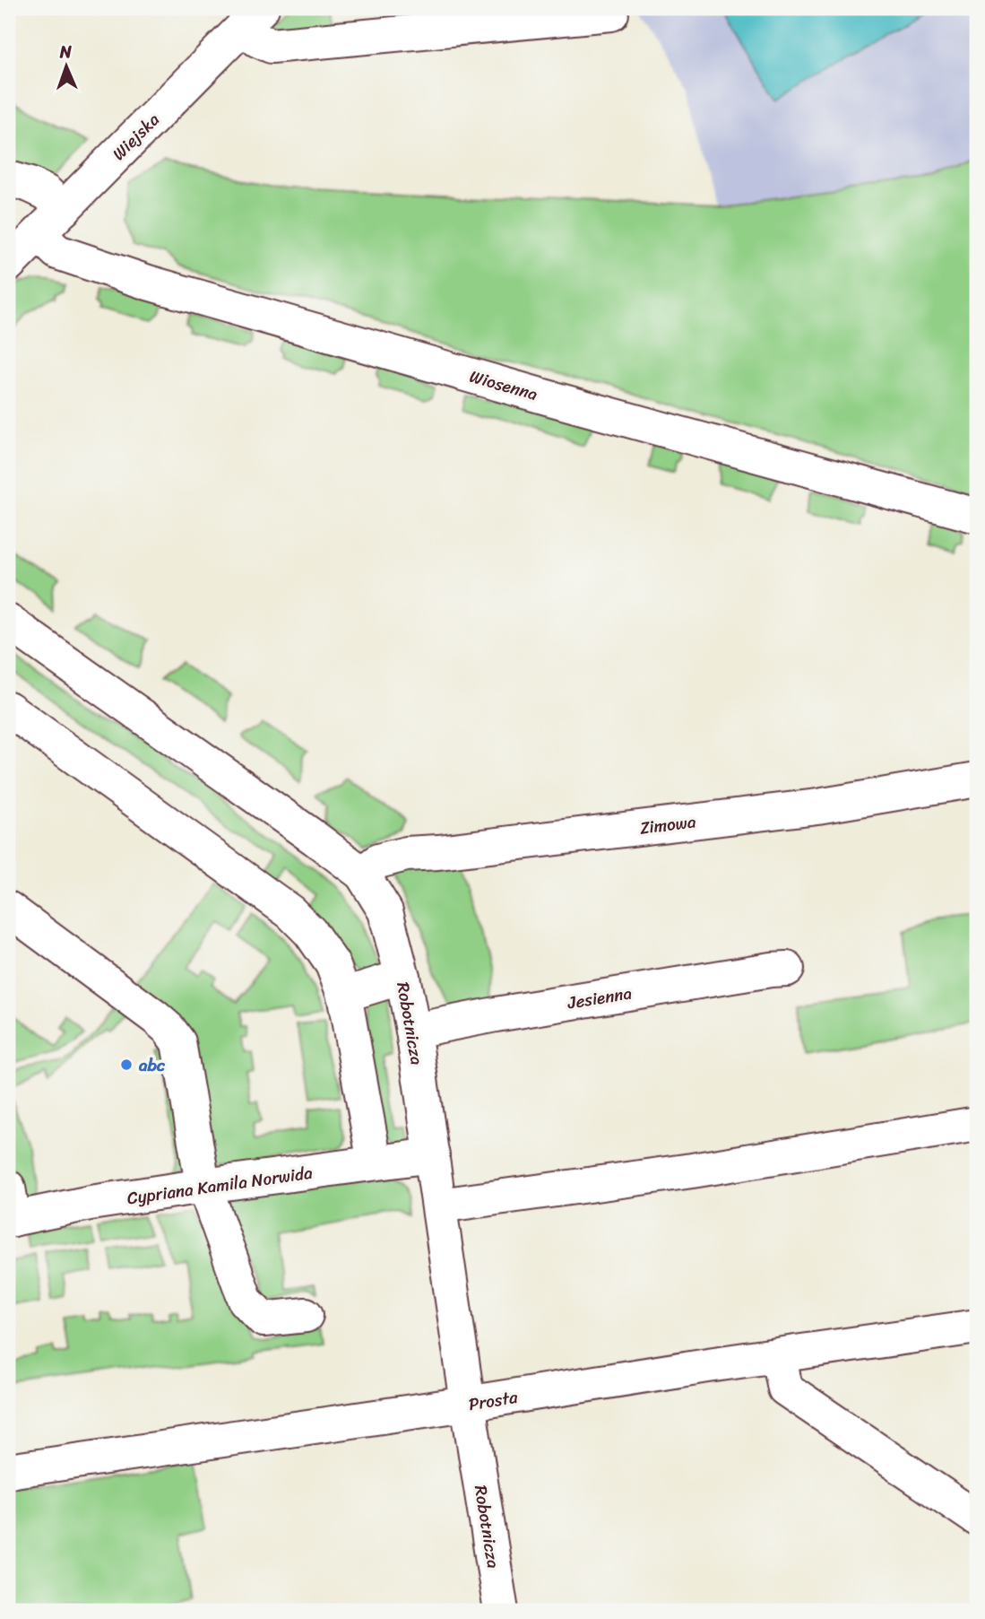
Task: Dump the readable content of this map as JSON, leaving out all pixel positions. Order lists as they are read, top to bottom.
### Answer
{
  "streets": {
    "street": [
      "Wiejska",
      "Wiosenna",
      "Zimowa",
      "Jesienna",
      "Robotnicza",
      "Cypriana Kamila Norwida",
      "Prosta"
    ]
  },
  "crossings": [
    ["Wiejska", "Wiosenna"],
    ["Zimowa", "Robotnicza"],
    ["Jesienna", "Robotnicza"],
    ["Robotnicza", "Cypriana Kamila Norwida"],
    ["Robotnicza", "Prosta"]
  ],
  "places": ["abc"],
  "north": "top"
}
